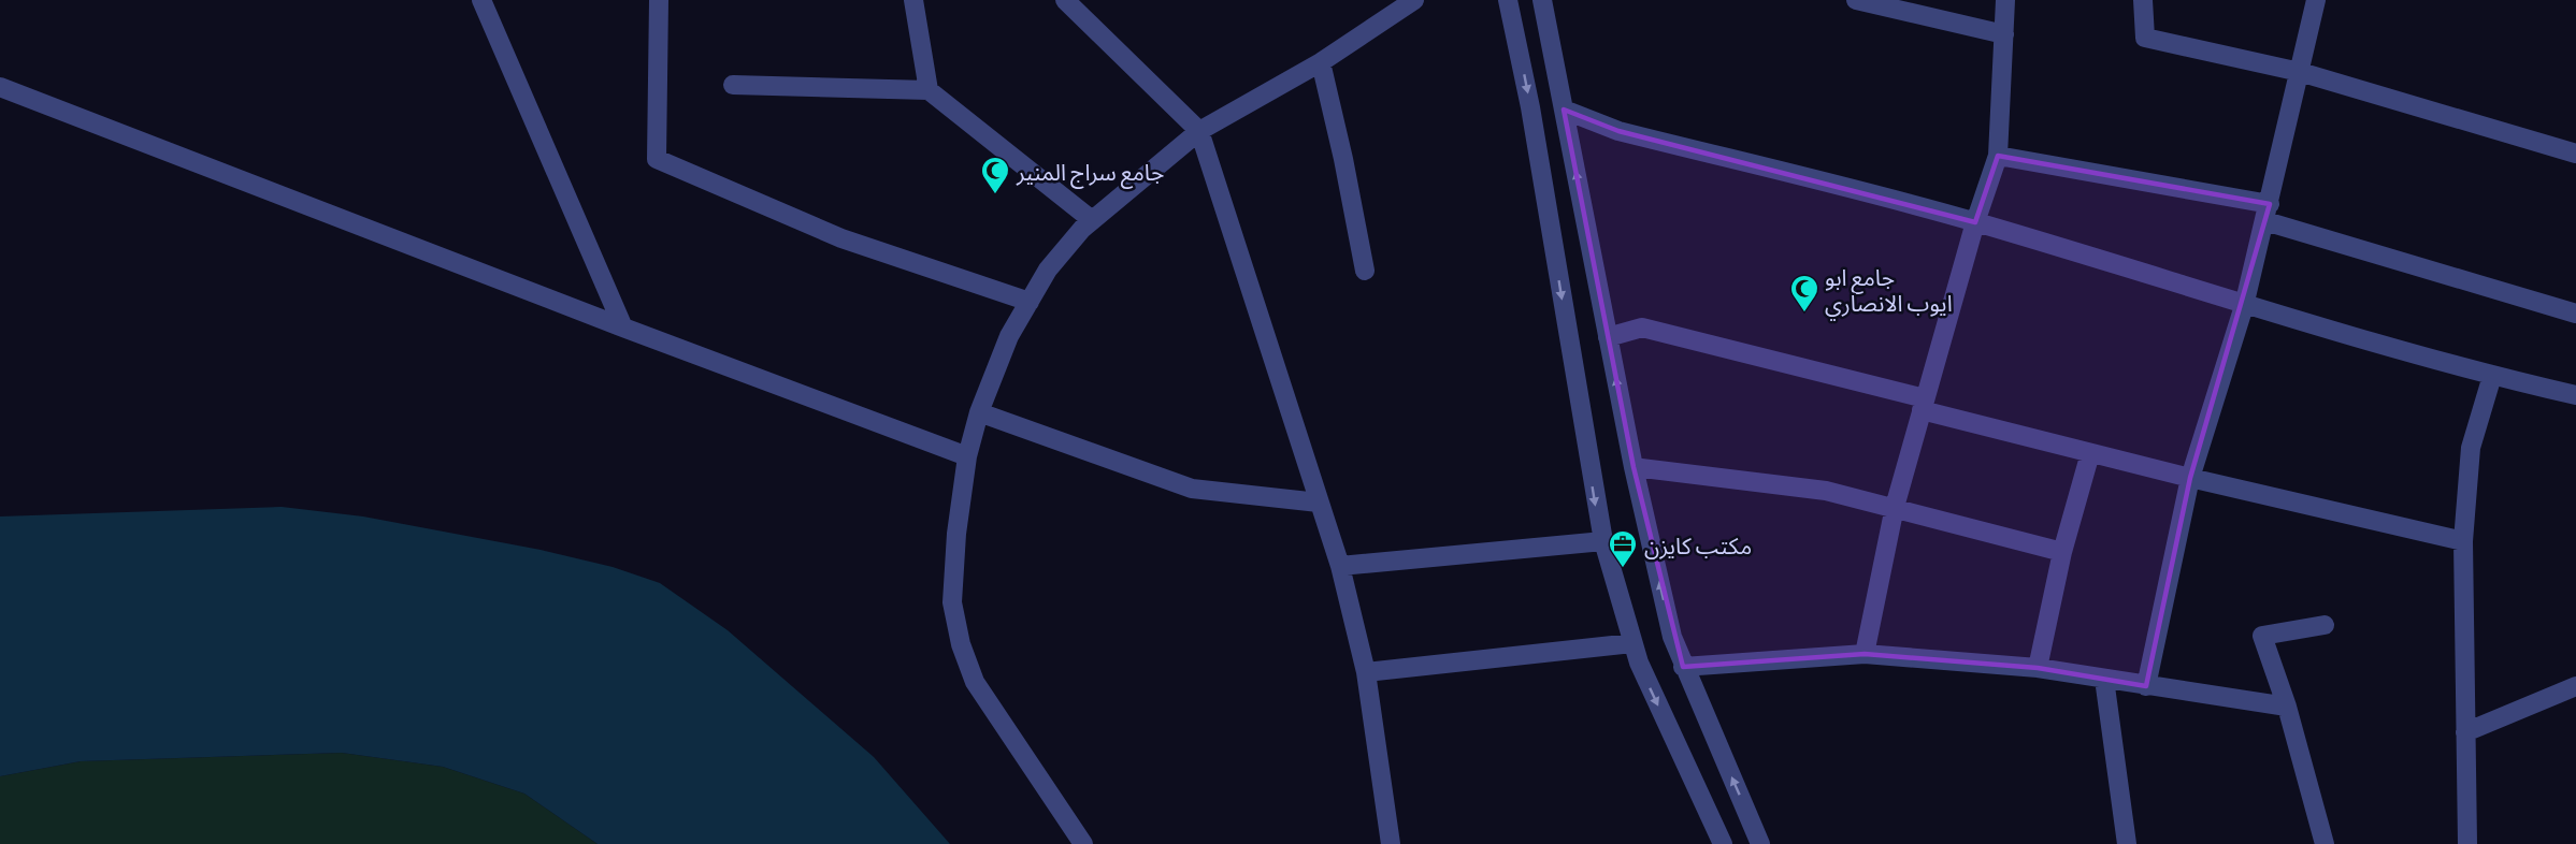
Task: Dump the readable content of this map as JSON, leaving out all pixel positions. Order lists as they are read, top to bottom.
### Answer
{
  "places": {
    "mosque": ["جامع سراج المنير", "جامع ابو ايوب الانصاري"],
    "office": ["مكتب كايزن"]
  }
}
